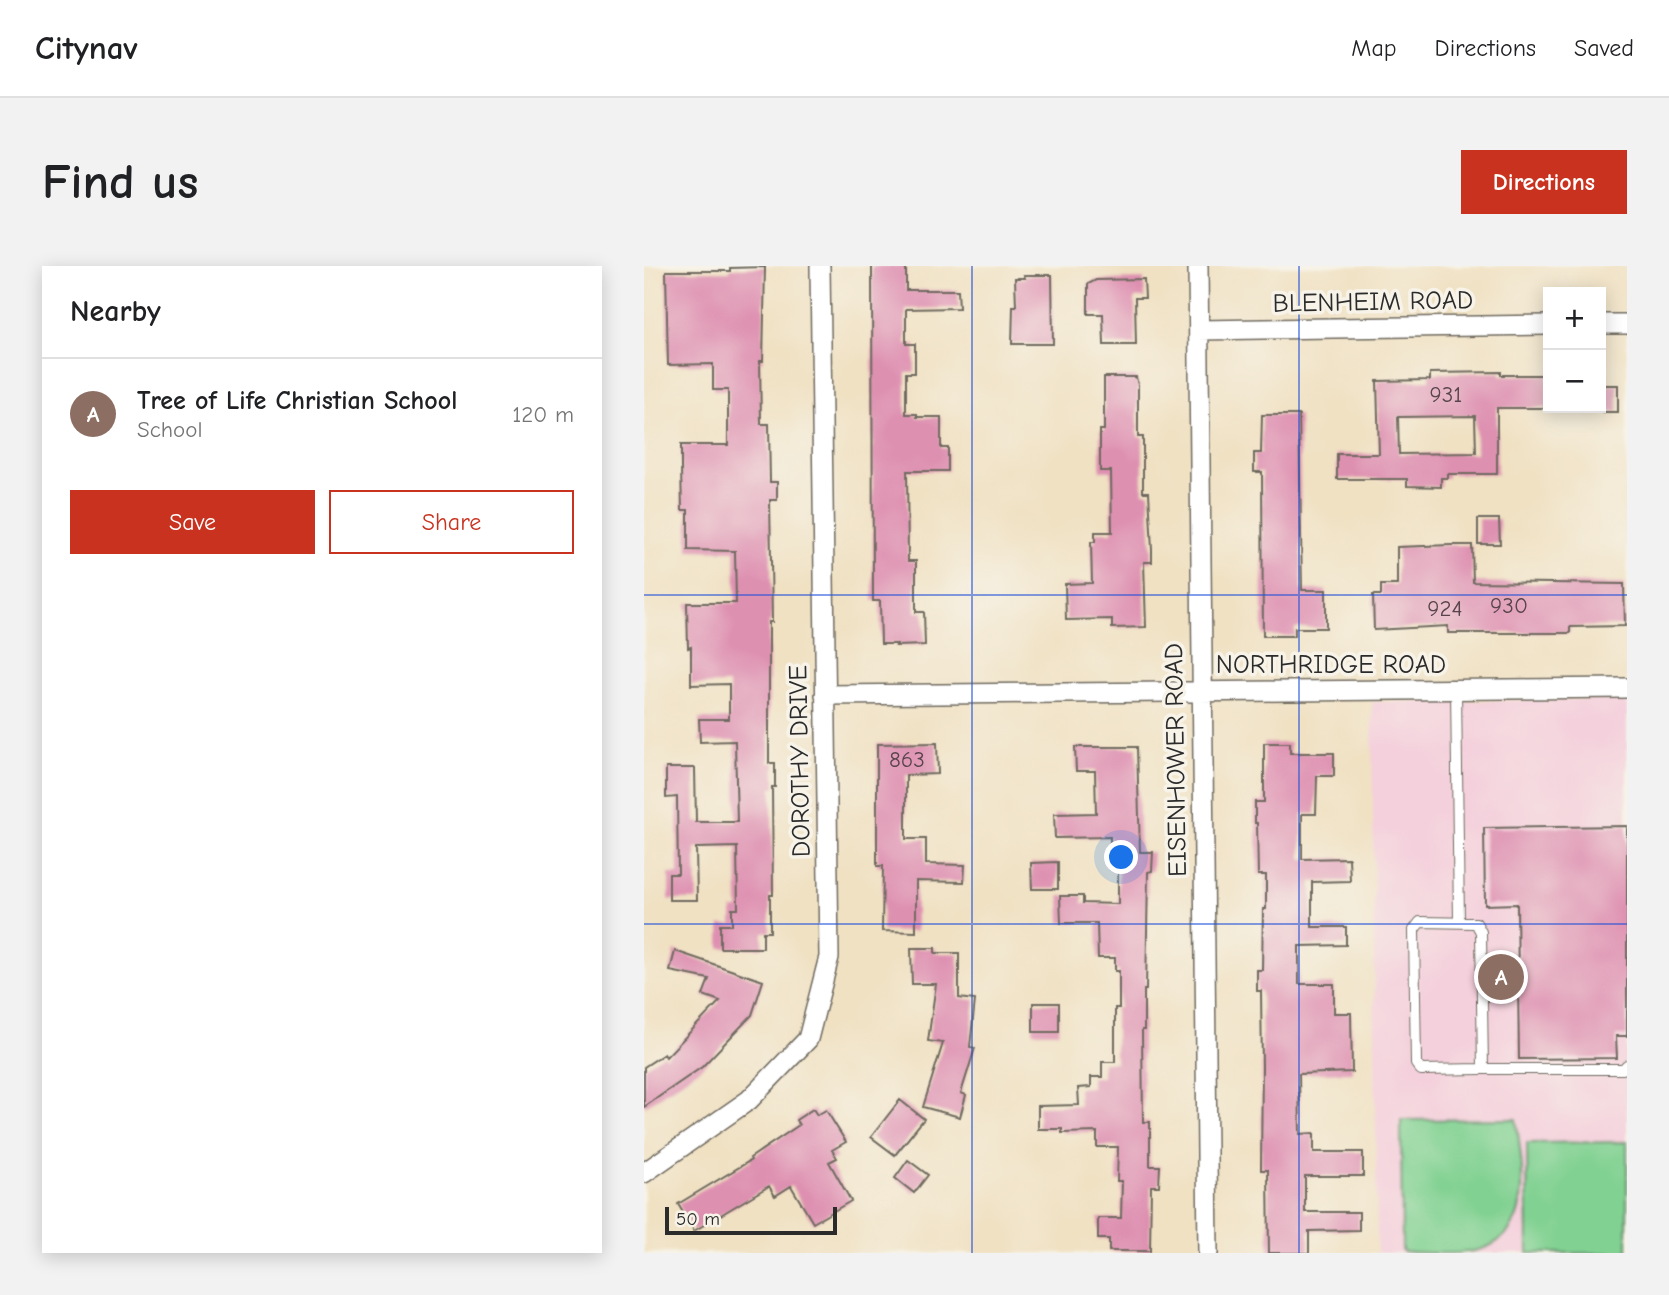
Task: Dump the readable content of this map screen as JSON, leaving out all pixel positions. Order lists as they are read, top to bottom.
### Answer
{
  "streets": {
    "street": [
      "BLENHEIM ROAD",
      "NORTHRIDGE ROAD",
      "EISENHOWER ROAD",
      "DOROTHY DRIVE"
    ]
  },
  "crossings": [
    ["BLENHEIM ROAD", "EISENHOWER ROAD"],
    ["NORTHRIDGE ROAD", "EISENHOWER ROAD"],
    ["NORTHRIDGE ROAD", "DOROTHY DRIVE"]
  ],
  "house_numbers": [
    "931",
    "930",
    "924",
    "863"
  ],
  "scale_bar": "50 m",
  "page": {
    "header": "Citynav",
    "nav": ["Map", "Directions", "Saved"],
    "buttons": [
      "Directions",
      ["Save", "Share"]
    ],
    "title": "Find us",
    "heading": "Nearby",
    "map_buttons": ["+", "−"],
    "list": [
      {
        "mark": "A",
        "name": "Tree of Life Christian School",
        "note": "School",
        "value": "120 m"
      }
    ],
    "pins": "A",
    "scale": "50 m"
  }
}
